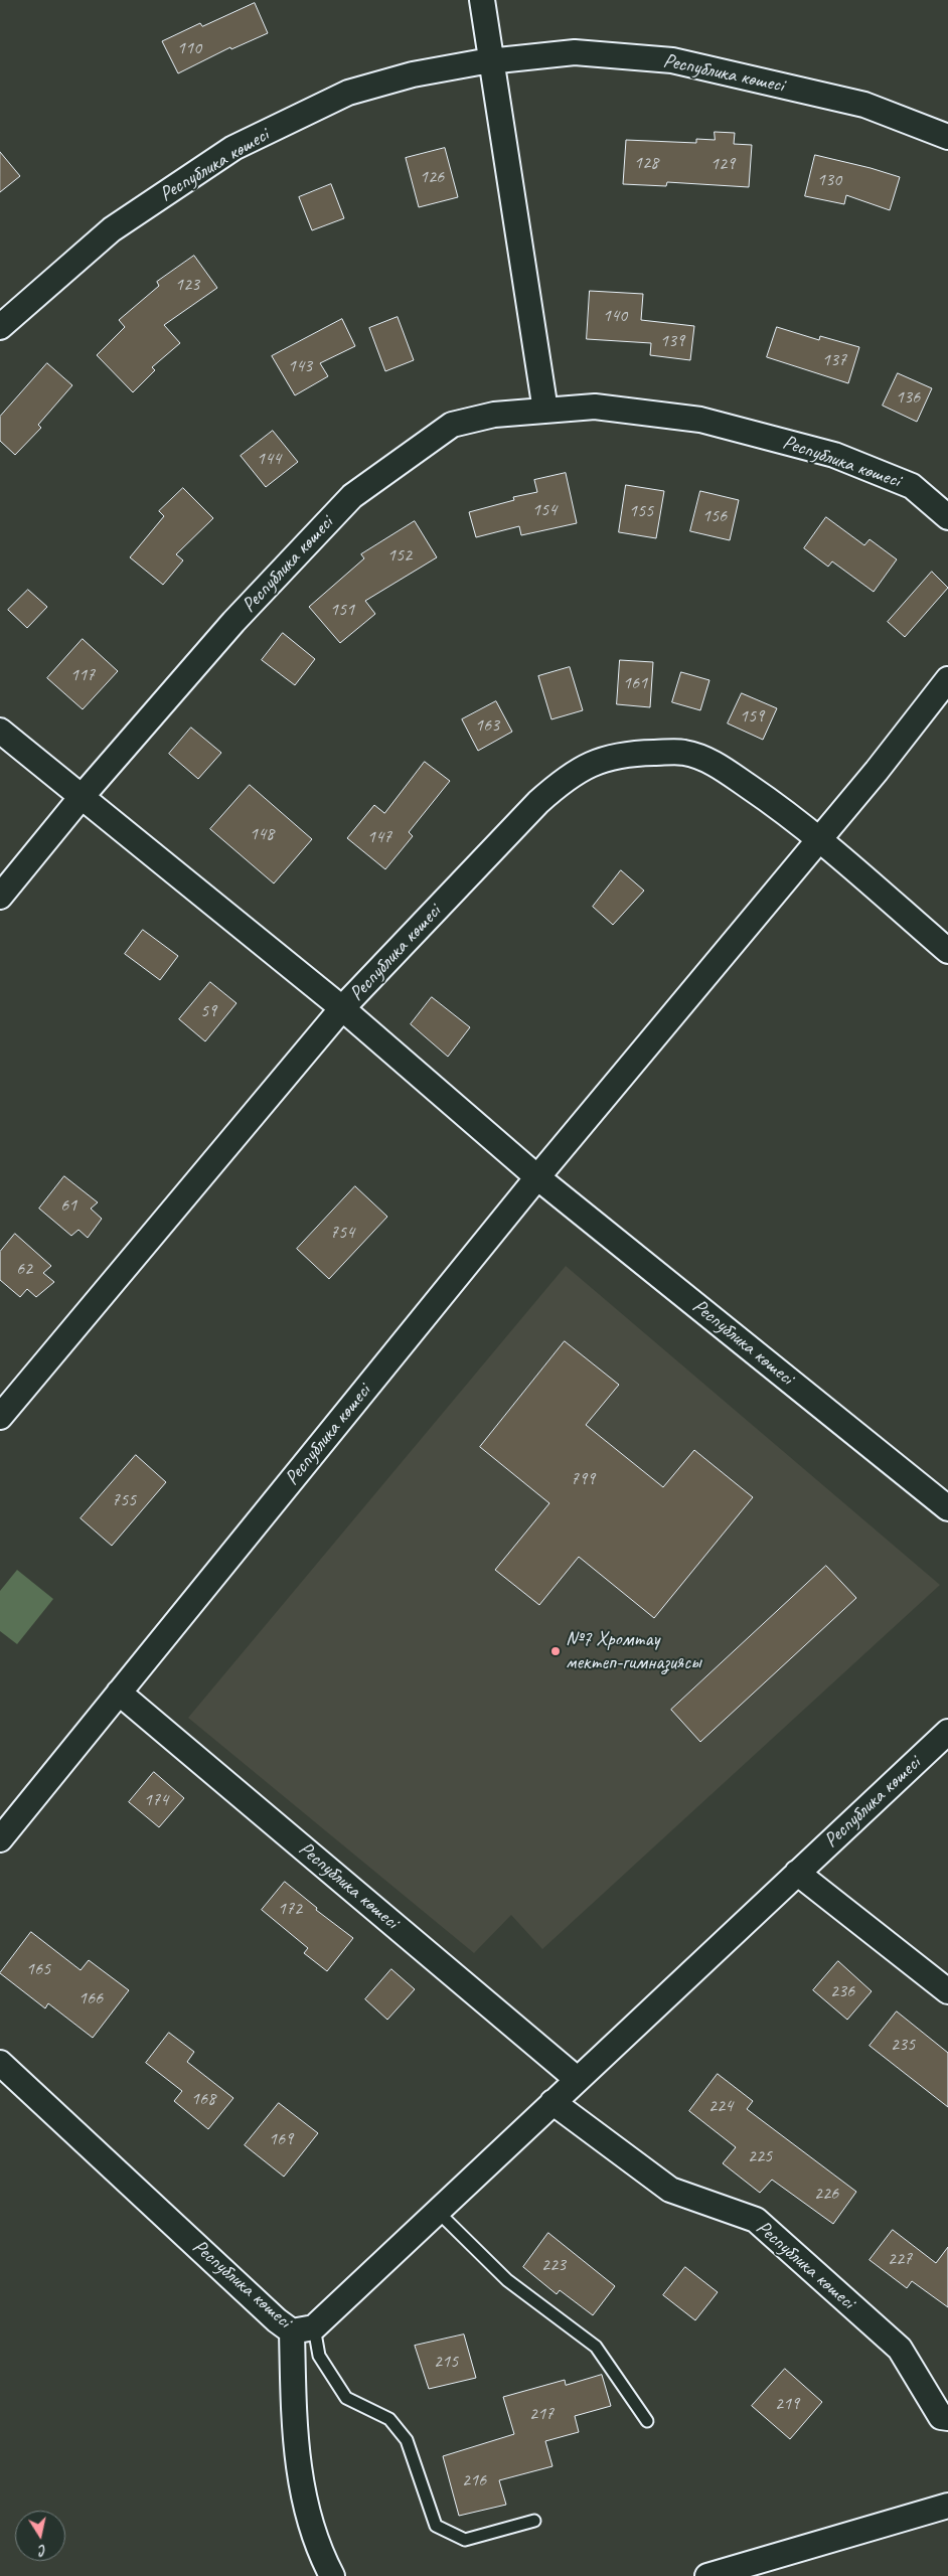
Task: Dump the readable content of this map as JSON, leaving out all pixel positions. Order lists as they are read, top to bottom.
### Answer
{
  "streets": {
    "street": ["Республика көшесі"]
  },
  "places": ["№7 Хромтау мектеп-гимназиясы"],
  "house_numbers": [
    "110",
    "128",
    "129",
    "126",
    "130",
    "123",
    "140",
    "139",
    "137",
    "143",
    "136",
    "144",
    "154",
    "155",
    "156",
    "152",
    "151",
    "117",
    "161",
    "159",
    "163",
    "148",
    "147",
    "59",
    "61",
    "754",
    "62",
    "799",
    "755",
    "174",
    "172",
    "165",
    "236",
    "166",
    "235",
    "168",
    "224",
    "169",
    "225",
    "226",
    "227",
    "223",
    "215",
    "219",
    "217",
    "216"
  ],
  "north": "bottom"
}
